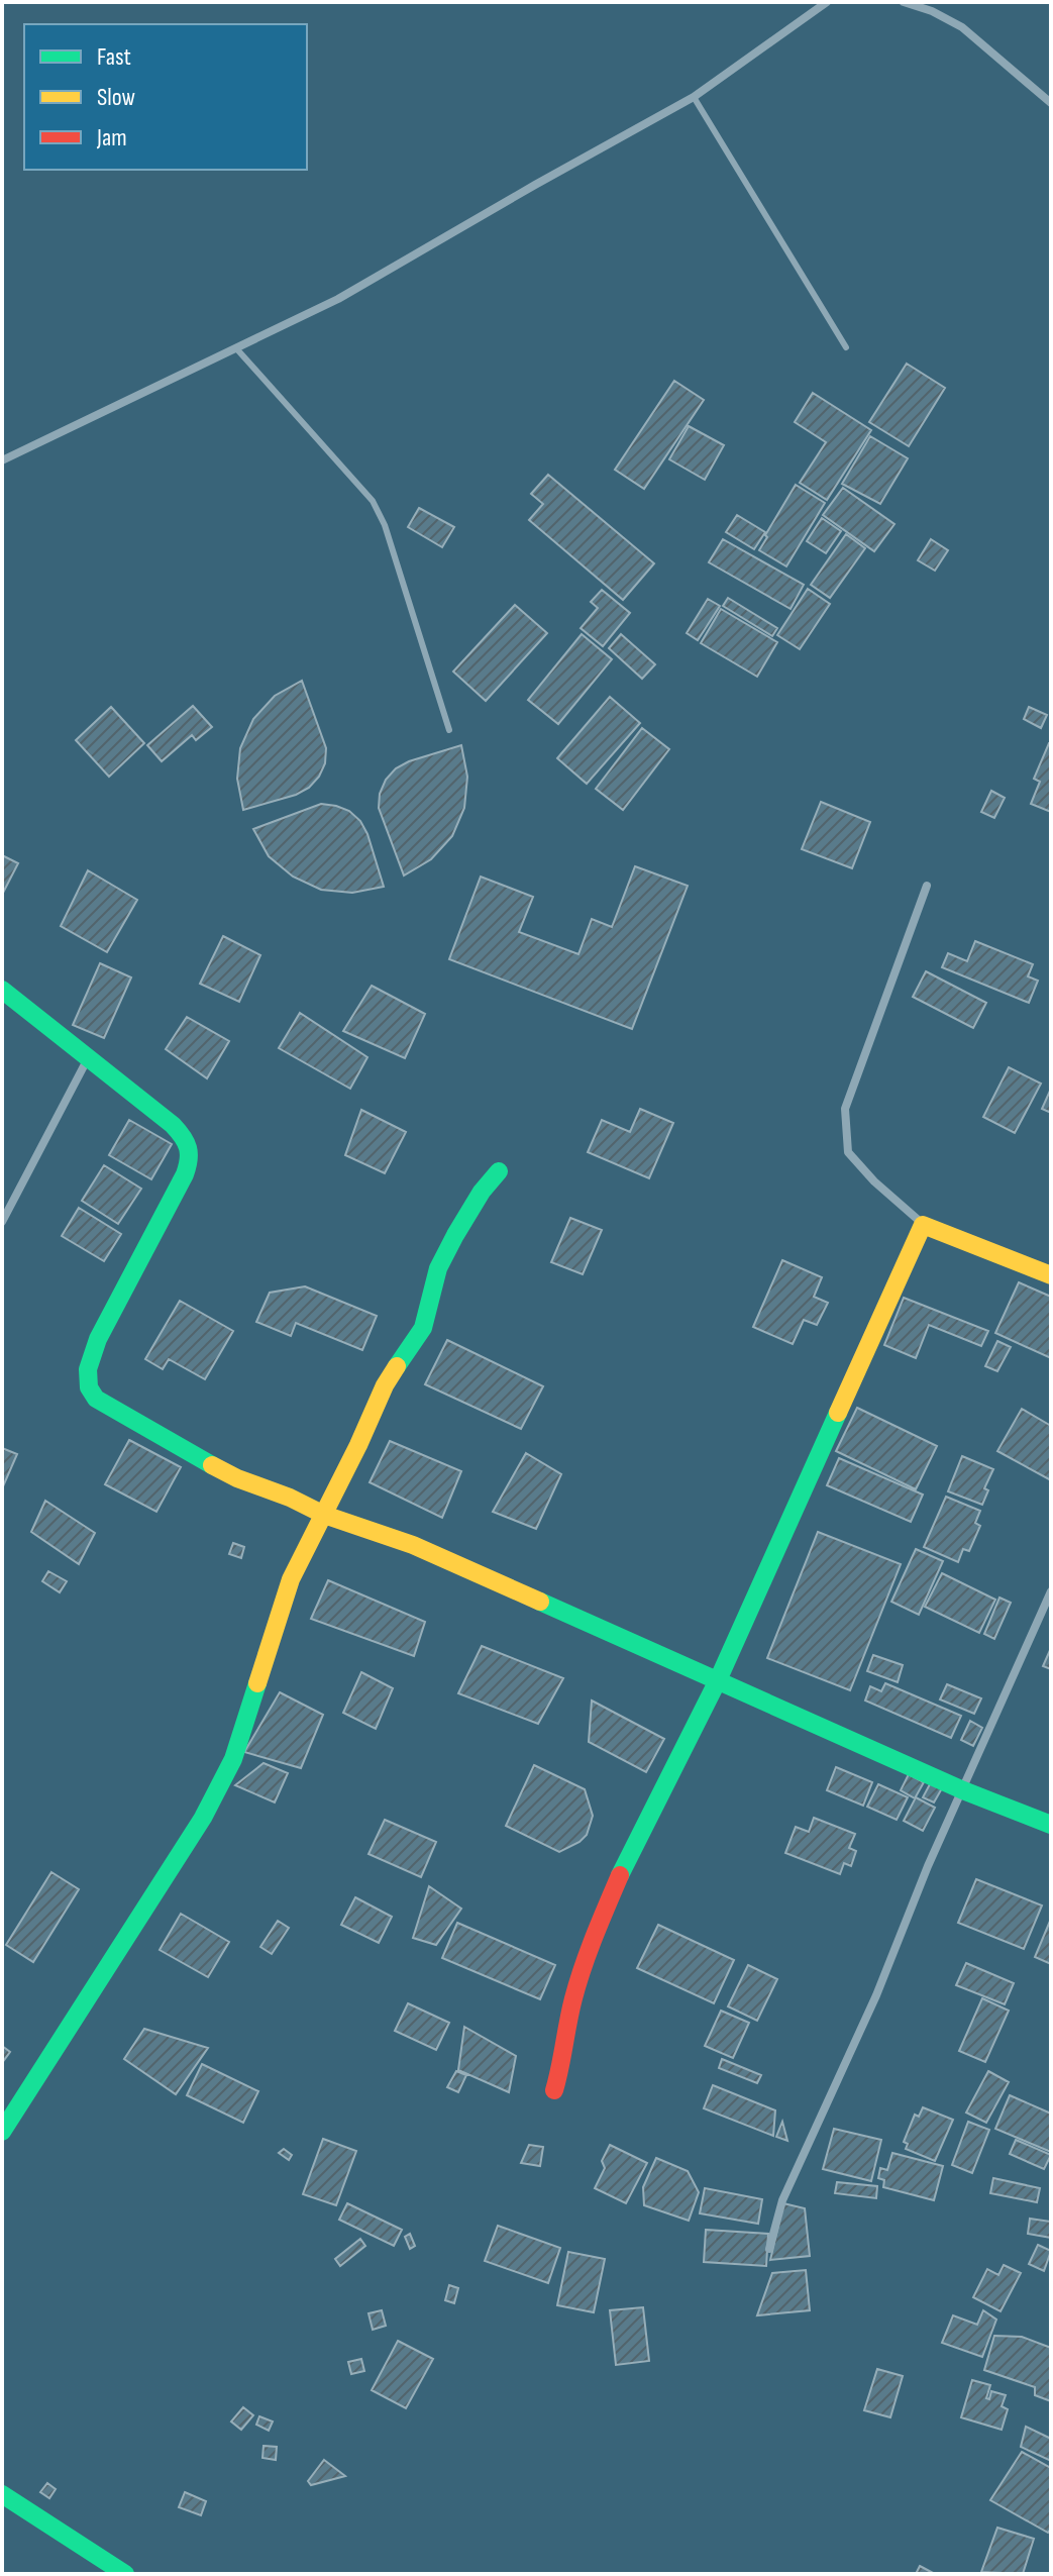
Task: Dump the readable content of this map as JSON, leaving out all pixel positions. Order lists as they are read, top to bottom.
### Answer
{
  "legend": ["Fast", "Slow", "Jam"]
}
